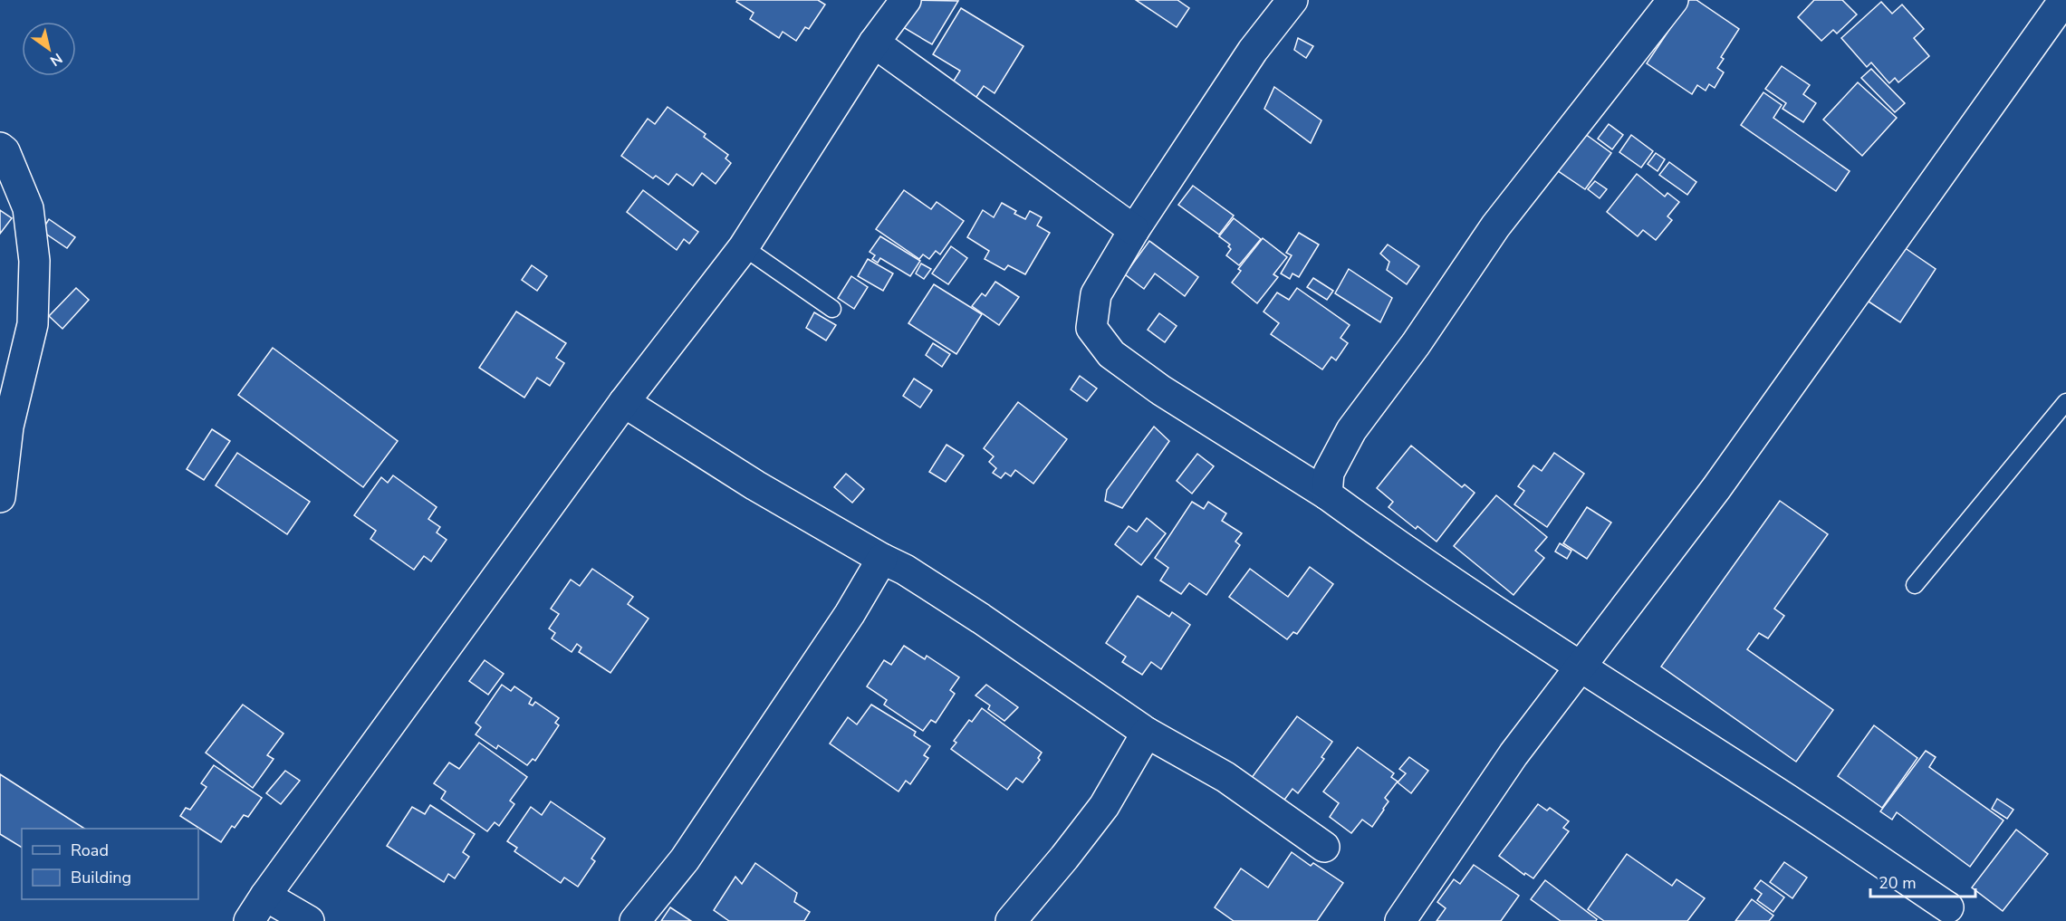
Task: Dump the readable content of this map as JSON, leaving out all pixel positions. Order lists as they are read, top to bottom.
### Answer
{
  "legend": ["Road", "Building"],
  "scale_bar": "20 m",
  "north": "bottom right"
}
